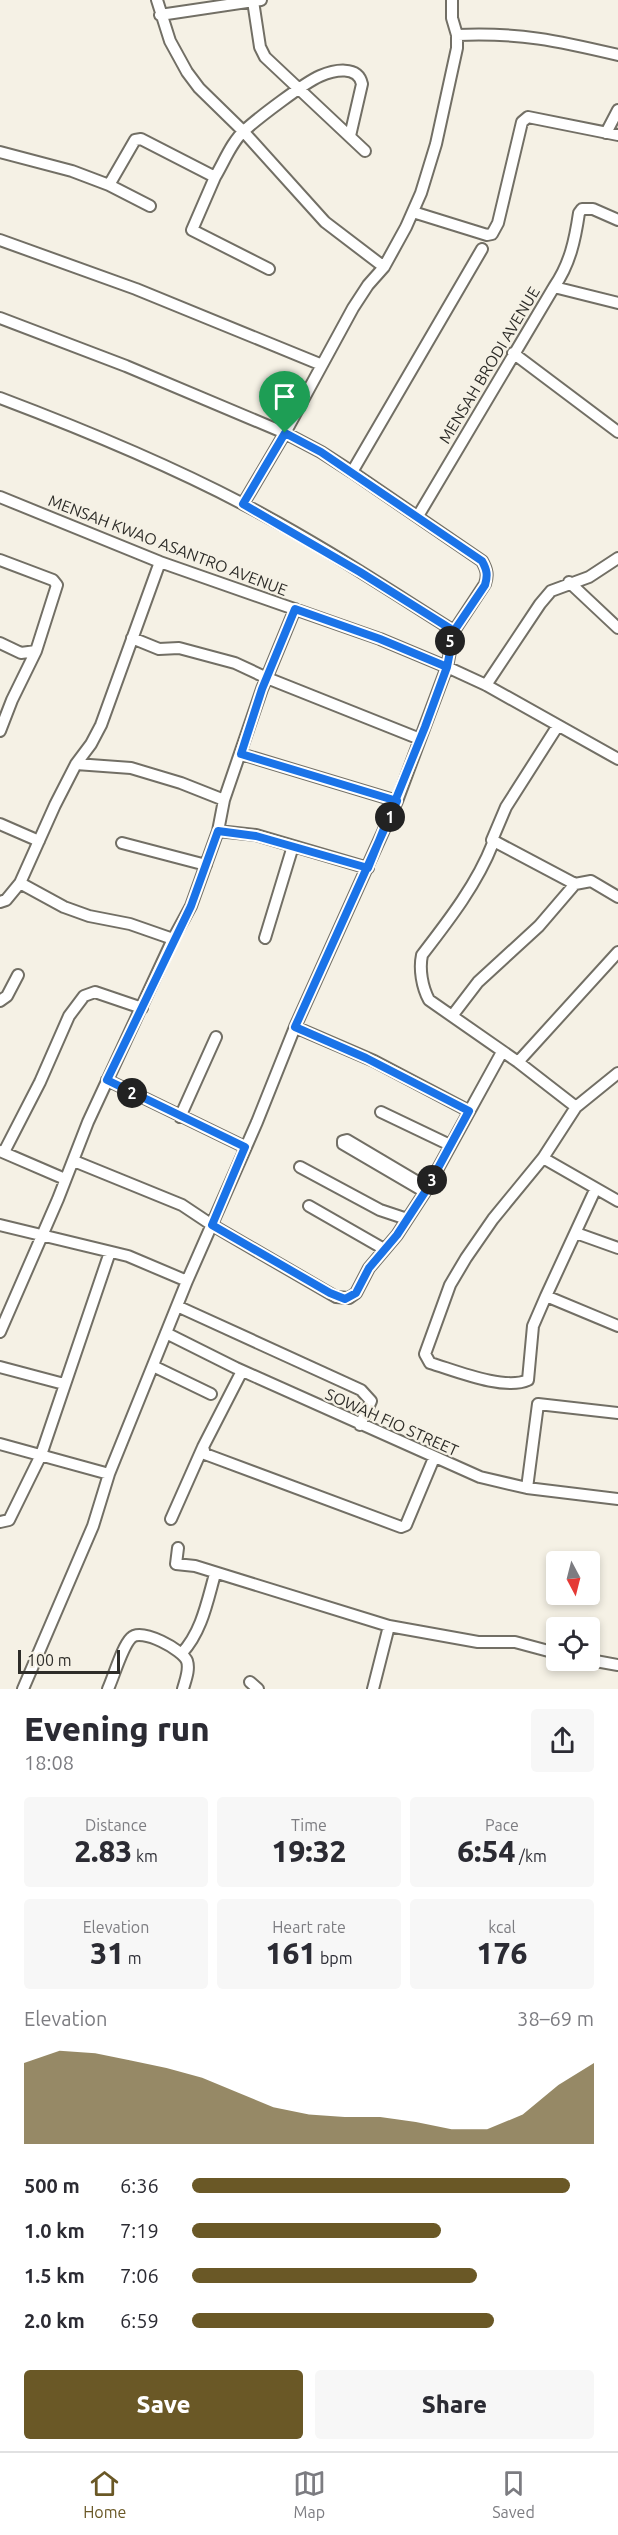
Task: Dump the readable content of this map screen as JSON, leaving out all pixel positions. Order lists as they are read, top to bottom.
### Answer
{
  "streets": {
    "street": ["MENSAH BRODI AVENUE", "MENSAH KWAO ASANTRO AVENUE", "SOWAH FIO STREET"]
  },
  "scale_bar": "100 m",
  "north": "bottom",
  "page": {
    "pins": [
      "5",
      "1",
      "2",
      "3"
    ],
    "scale": "100 m",
    "heading": ["Evening run", "18:08"],
    "stats": [
      ["Distance", "2.83 km"],
      ["Time", "19:32"],
      ["Pace", "6:54 /km"],
      ["Elevation", "31 m"],
      ["Heart rate", "161 bpm"],
      ["kcal", "176"]
    ],
    "chart": ["Elevation", "38–69 m"],
    "list": [
      {
        "name": "500 m",
        "note": "6:36"
      },
      {
        "name": "1.0 km",
        "note": "7:19"
      },
      {
        "name": "1.5 km",
        "note": "7:06"
      },
      {
        "name": "2.0 km",
        "note": "6:59"
      }
    ],
    "buttons": ["Save", "Share"],
    "tabs": ["Home", "Map", "Saved"]
  }
}
